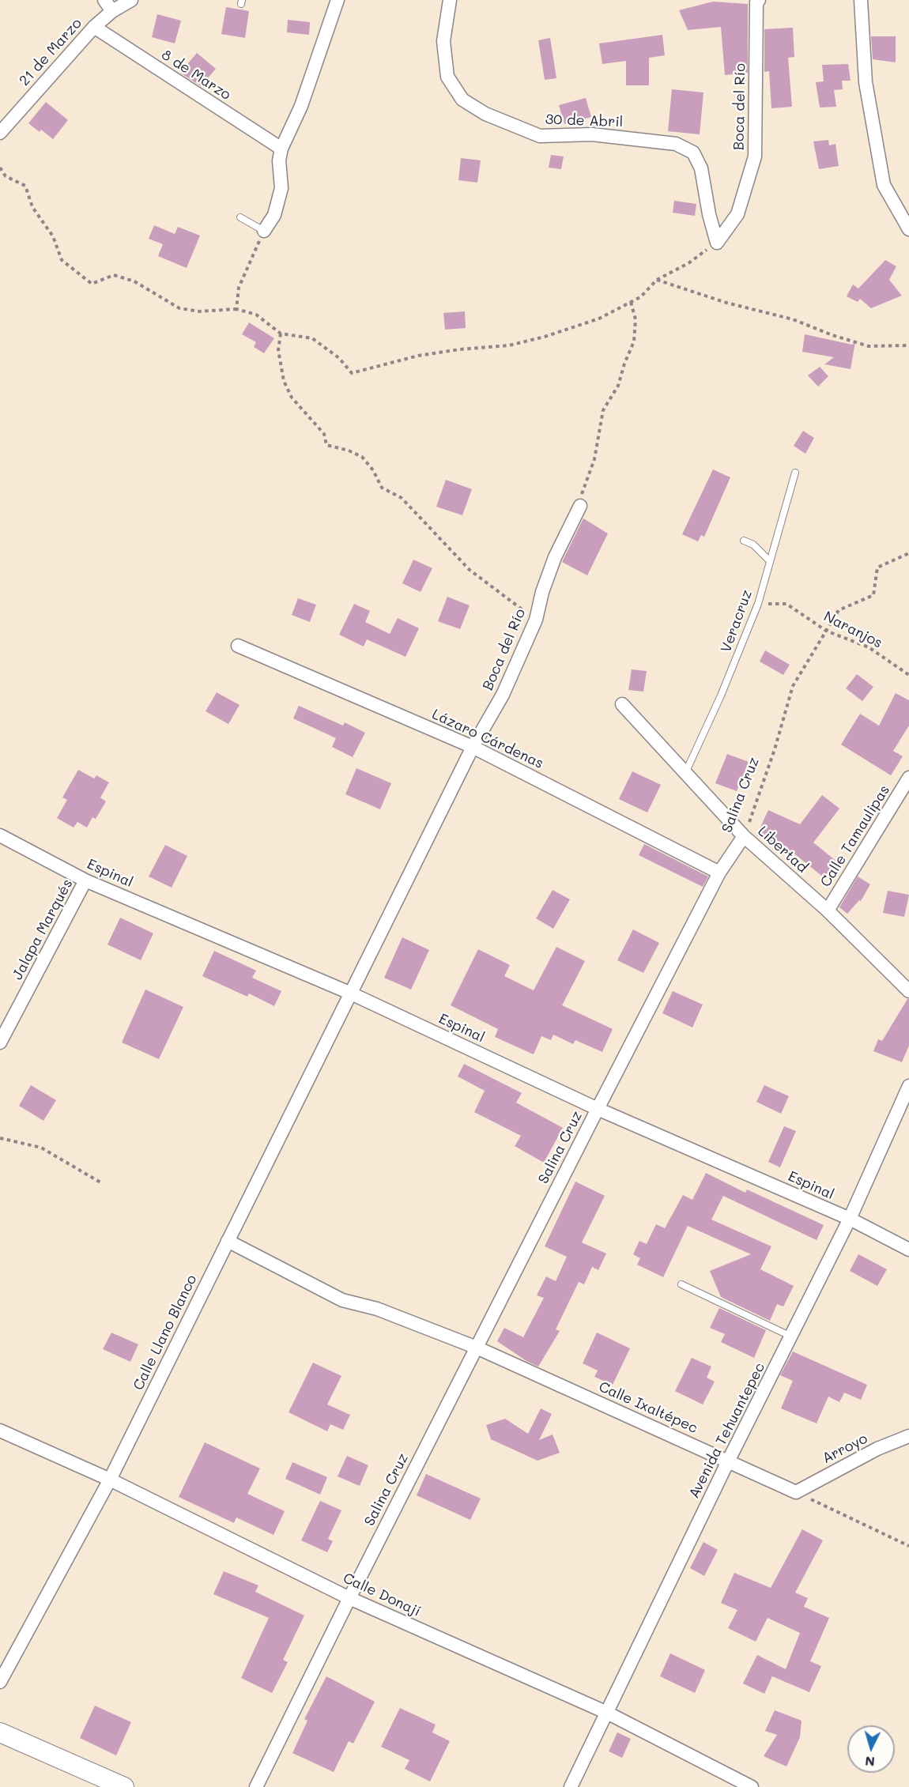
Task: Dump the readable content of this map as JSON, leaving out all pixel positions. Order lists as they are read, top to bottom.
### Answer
{
  "streets": {
    "street": [
      "21 de Marzo",
      "8 de Marzo",
      "Boca del Río",
      "30 de Abril",
      "Lázaro Cárdenas",
      "Salina Cruz",
      "Calle Tamaulipas",
      "Libertad",
      "Espinal",
      "Jalapa Marqués",
      "Calle Llano Blanco",
      "Calle Ixaltépec",
      "Avenida Tehuantepec",
      "Arroyo",
      "Calle Donají"
    ],
    "lane": ["Veracruz"],
    "path": ["Naranjos"]
  },
  "crossings": [
    ["21 de Marzo", "8 de Marzo"],
    ["Boca del Río", "30 de Abril"],
    ["Boca del Río", "Lázaro Cárdenas"],
    ["Boca del Río", "Espinal"],
    ["Boca del Río", "Calle Llano Blanco"],
    ["Veracruz", "Naranjos"],
    ["Veracruz", "Libertad"],
    ["Naranjos", "Salina Cruz"],
    ["Lázaro Cárdenas", "Salina Cruz"],
    ["Salina Cruz", "Libertad"],
    ["Salina Cruz", "Espinal"],
    ["Salina Cruz", "Calle Ixaltépec"],
    ["Salina Cruz", "Calle Donají"],
    ["Calle Tamaulipas", "Libertad"],
    ["Espinal", "Jalapa Marqués"],
    ["Espinal", "Calle Llano Blanco"],
    ["Espinal", "Avenida Tehuantepec"],
    ["Calle Llano Blanco", "Calle Ixaltépec"],
    ["Calle Llano Blanco", "Calle Donají"],
    ["Calle Ixaltépec", "Avenida Tehuantepec"],
    ["Calle Ixaltépec", "Arroyo"],
    ["Avenida Tehuantepec", "Calle Donají"]
  ],
  "north": "bottom"
}
